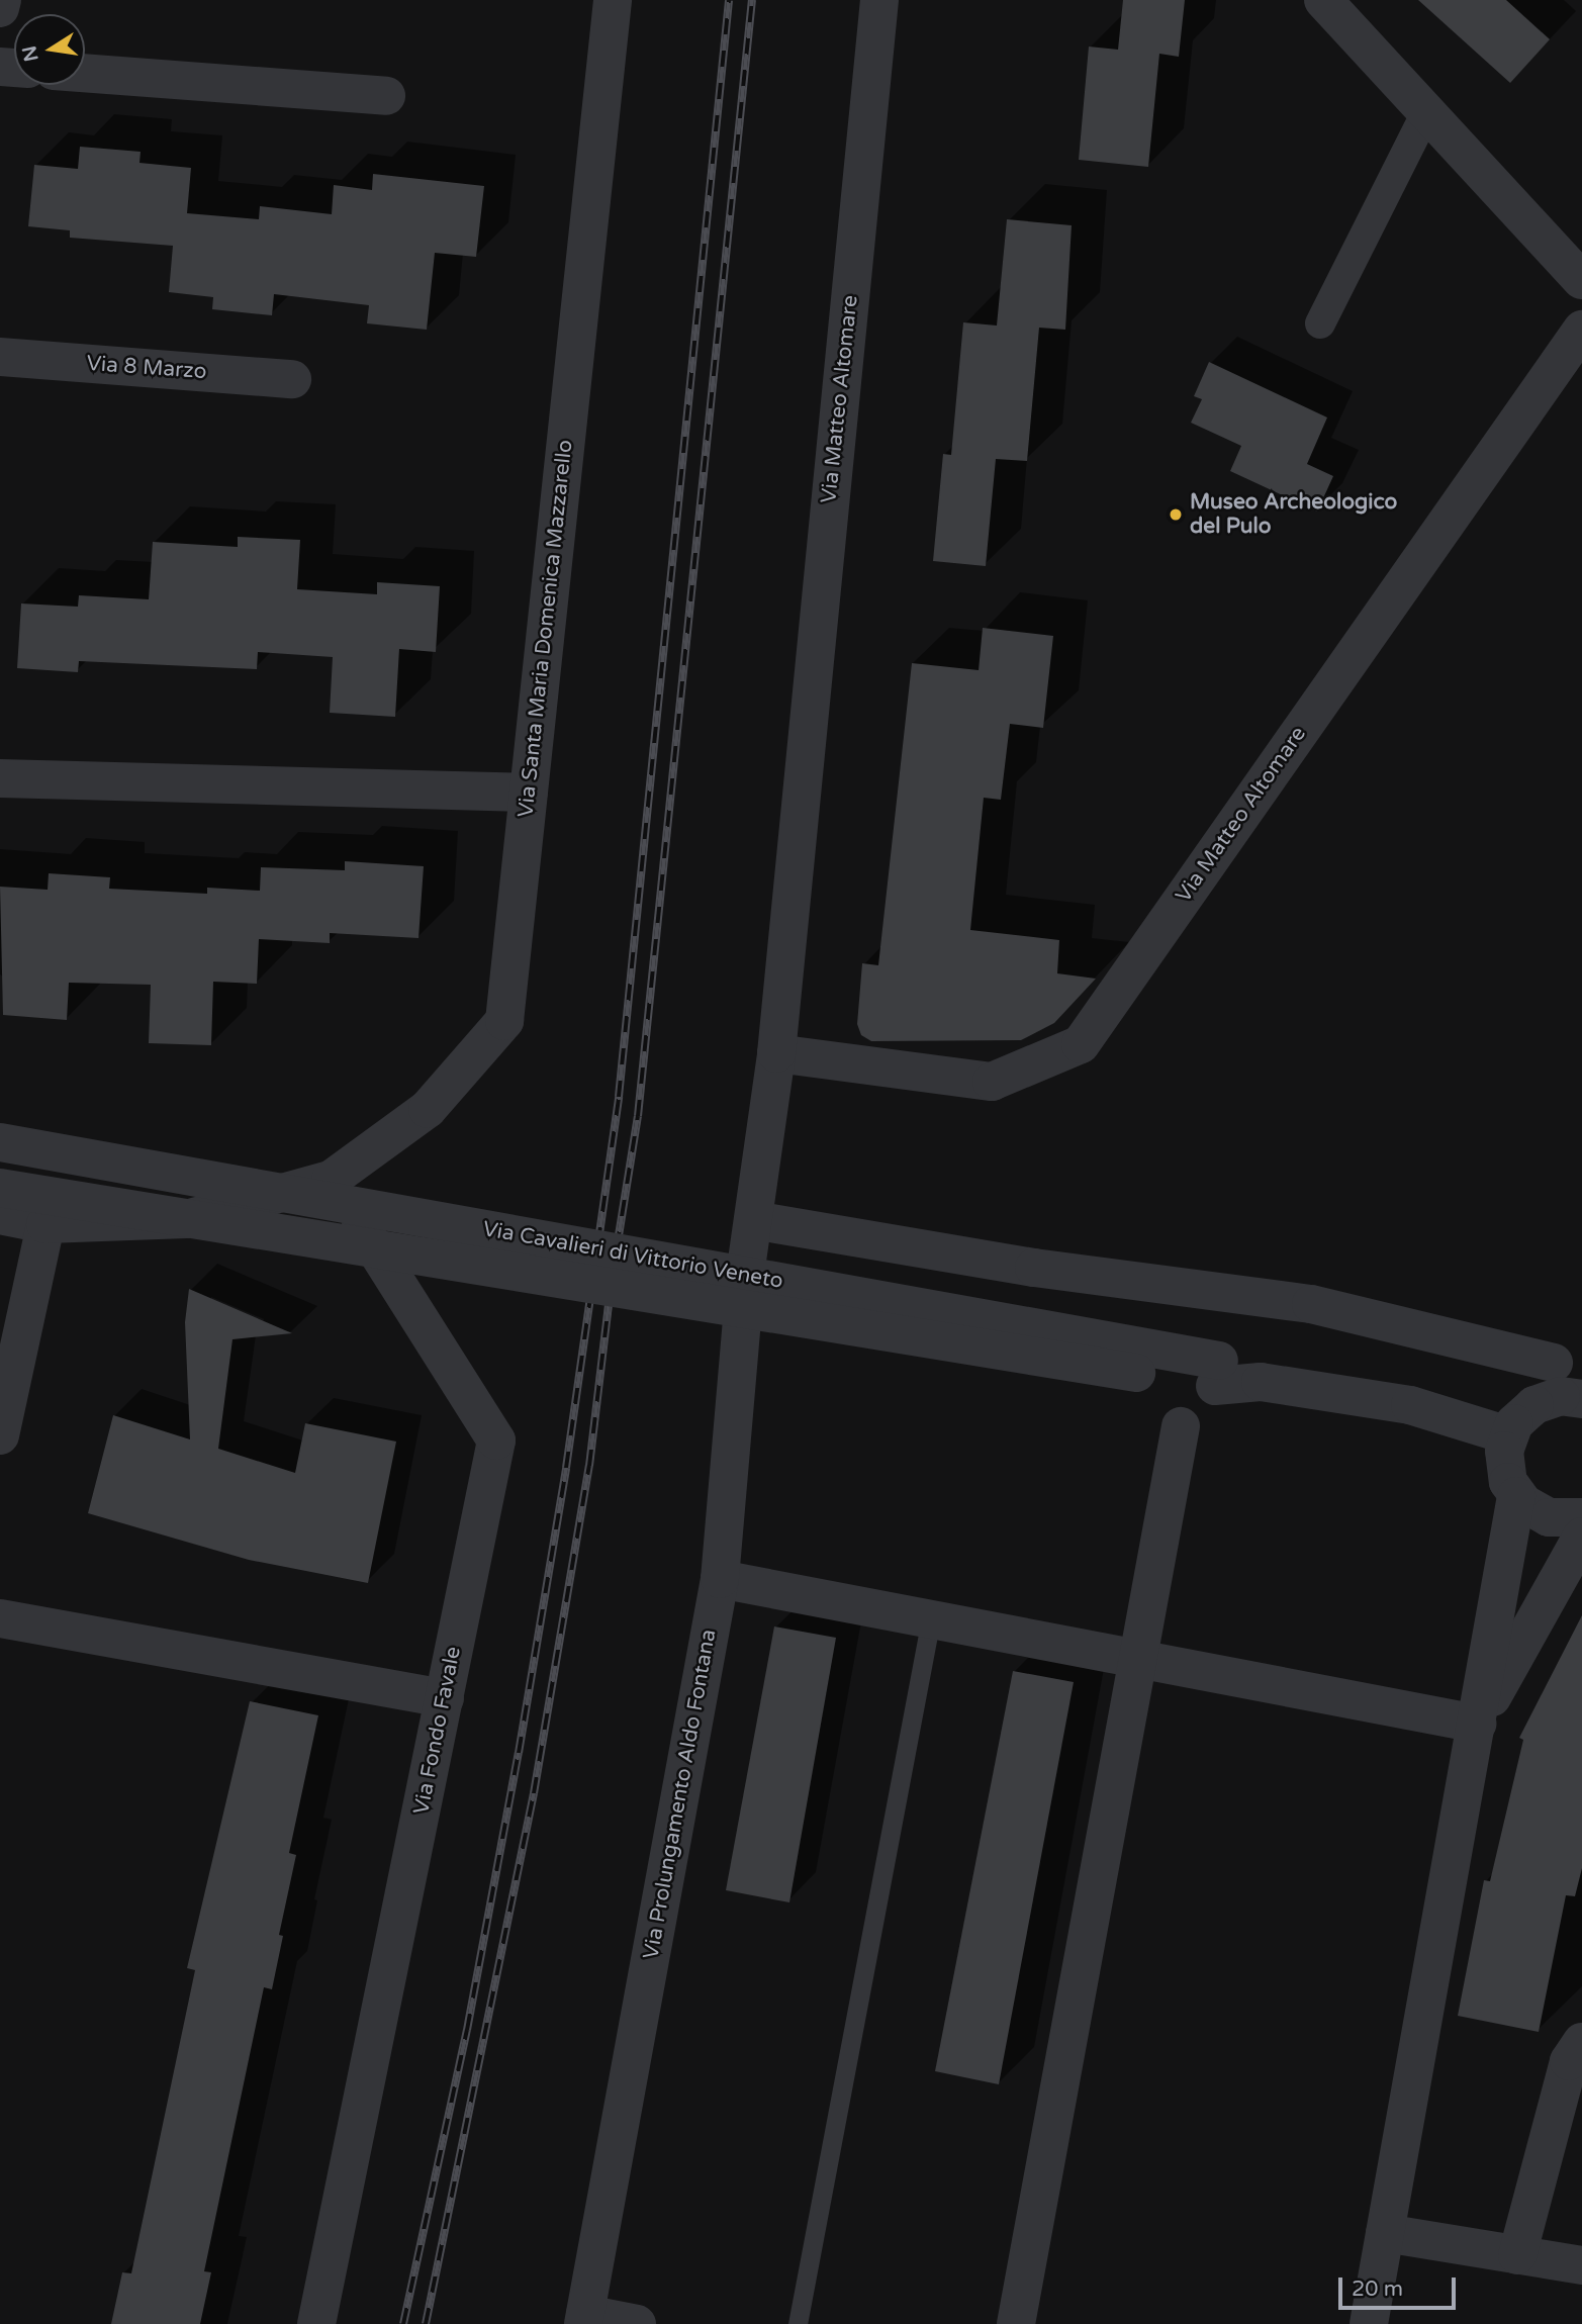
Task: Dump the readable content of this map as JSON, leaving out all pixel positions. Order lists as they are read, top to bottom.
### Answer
{
  "streets": {
    "street": [
      "Via 8 Marzo",
      "Via Matteo Altomare",
      "Via Santa Maria Domenica Mazzarello",
      "Via Cavalieri di Vittorio Veneto",
      "Via Fondo Favale",
      "Via Prolungamento Aldo Fontana"
    ]
  },
  "crossings": [
    ["Via Matteo Altomare", "Via Prolungamento Aldo Fontana"],
    ["Via Santa Maria Domenica Mazzarello", "Via Fondo Favale"]
  ],
  "places": ["Museo Archeologico del Pulo"],
  "scale_bar": "20 m",
  "north": "left"
}
